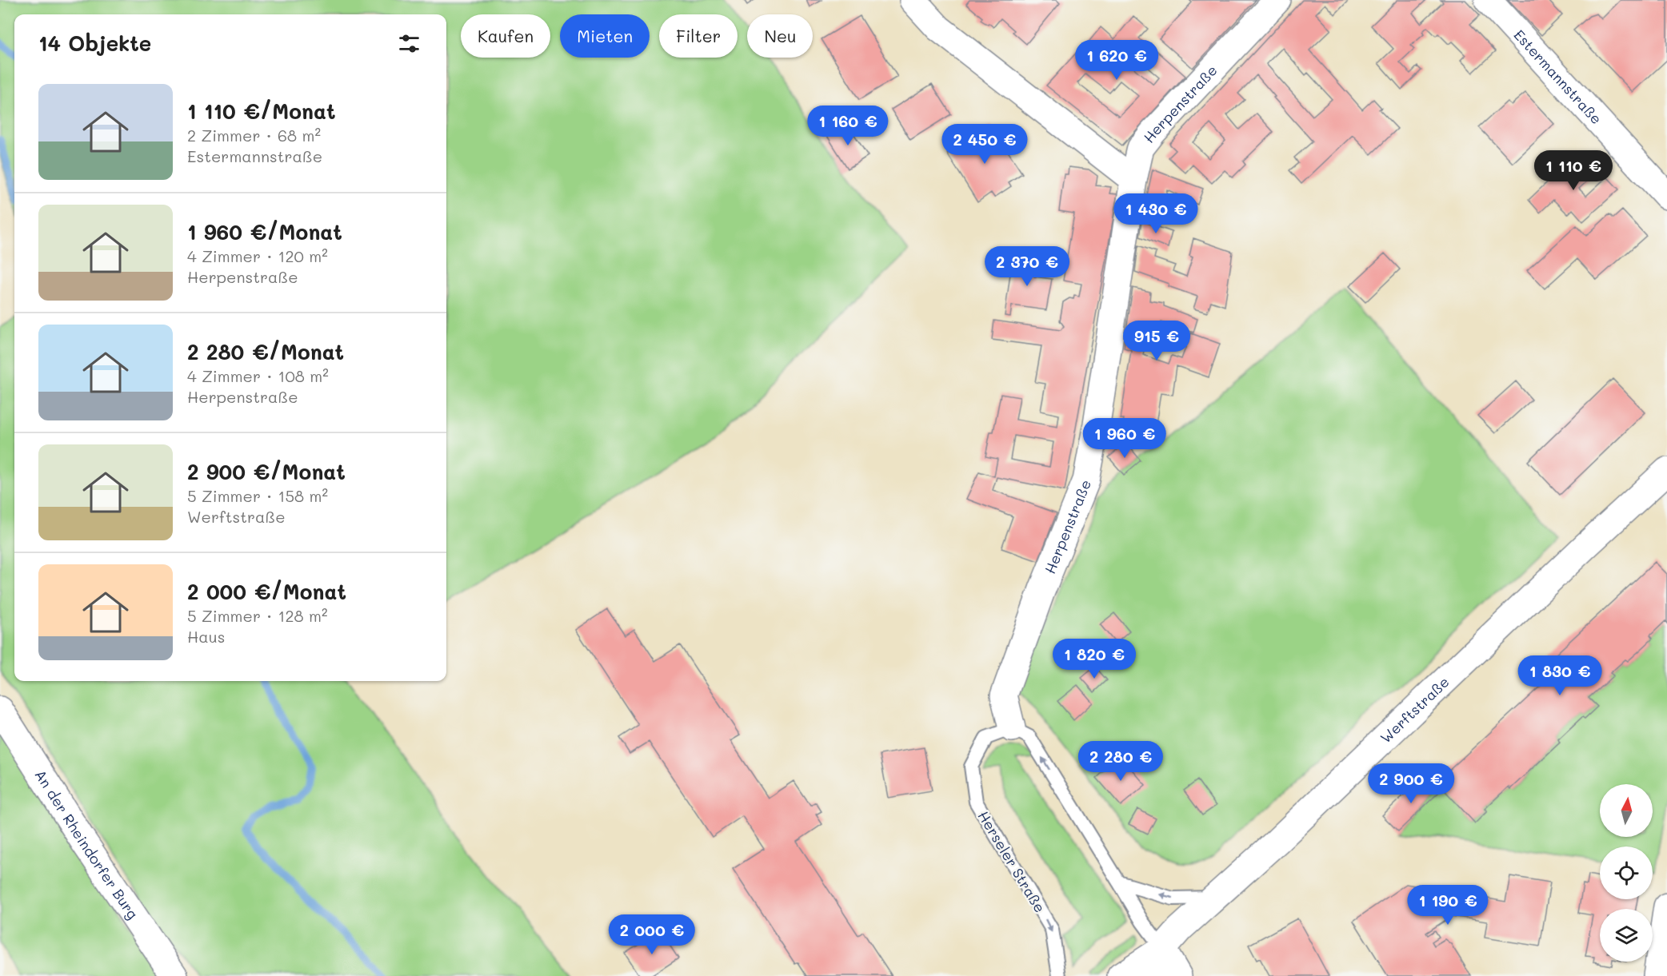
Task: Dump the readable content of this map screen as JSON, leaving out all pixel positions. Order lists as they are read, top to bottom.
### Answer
{
  "streets": {
    "street": [
      "Estermannstraße",
      "Herpenstraße",
      "Werftstraße",
      "An der Rheindorfer Burg"
    ],
    "lane": ["Herseler Straße"]
  },
  "crossings": [
    ["Herpenstraße", "Herseler Straße"]
  ],
  "north": "top",
  "page": {
    "chip": [
      "Kaufen",
      "Mieten",
      "Filter",
      "Neu"
    ],
    "heading": "14 Objekte",
    "price": [
      "1 620 €",
      "1 160 €",
      "2 450 €",
      "1 110 €",
      "1 430 €",
      "2 370 €",
      "915 €",
      "1 960 €",
      "1 820 €",
      "1 830 €",
      "2 280 €",
      "2 900 €",
      "1 190 €",
      "2 000 €"
    ],
    "list": [
      {
        "name": "1 110 €/Monat",
        "note": "2 Zimmer · 68 m² · Estermannstraße"
      },
      {
        "name": "1 960 €/Monat",
        "note": "4 Zimmer · 120 m² · Herpenstraße"
      },
      {
        "name": "2 280 €/Monat",
        "note": "4 Zimmer · 108 m² · Herpenstraße"
      },
      {
        "name": "2 900 €/Monat",
        "note": "5 Zimmer · 158 m² · Werftstraße"
      },
      {
        "name": "2 000 €/Monat",
        "note": "5 Zimmer · 128 m² · Haus"
      }
    ]
  }
}
